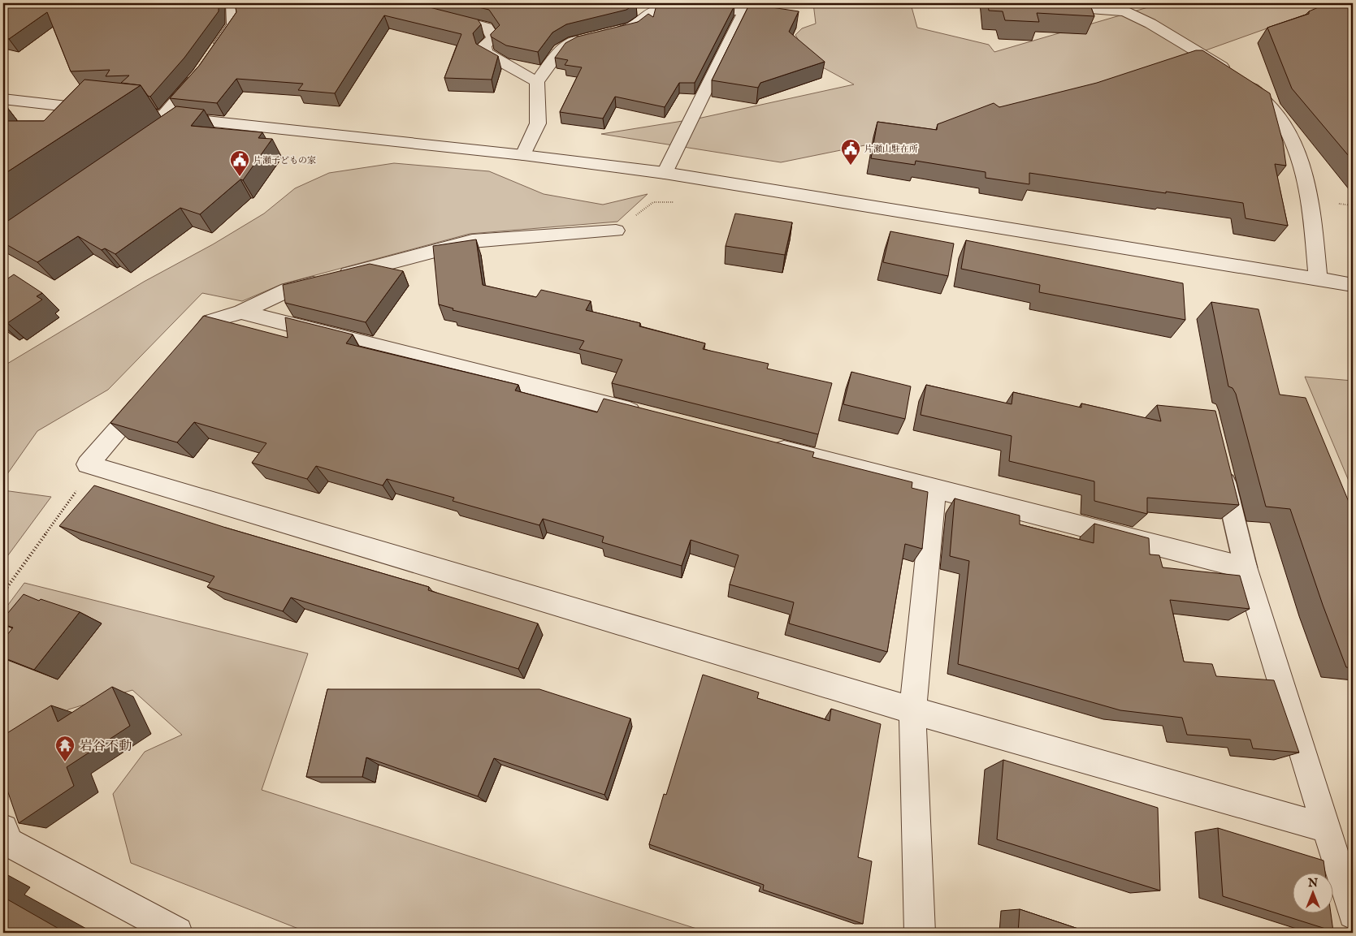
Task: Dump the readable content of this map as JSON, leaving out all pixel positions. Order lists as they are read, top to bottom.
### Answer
{
  "places": {
    "public building": ["片瀬山駐在所", "片瀬子どもの家"],
    "temple": ["岩谷不動"]
  },
  "north": "top"
}
